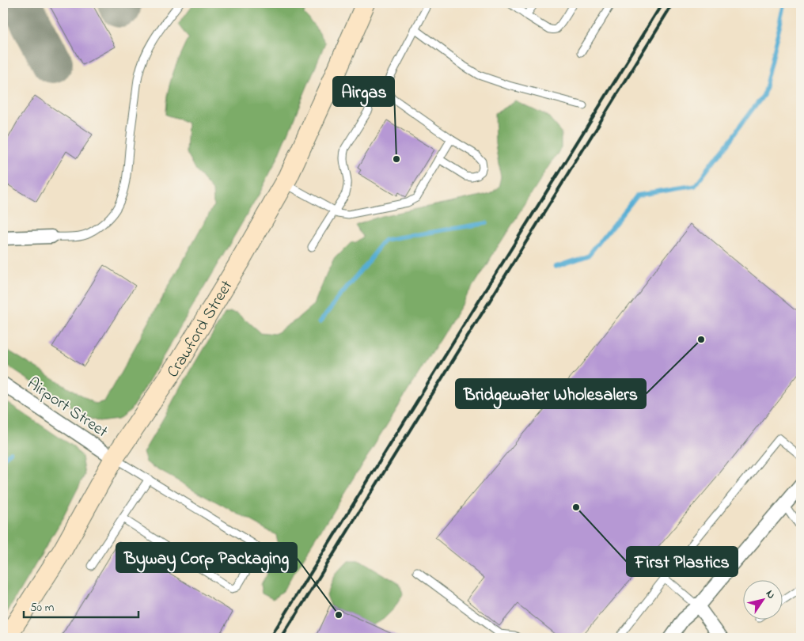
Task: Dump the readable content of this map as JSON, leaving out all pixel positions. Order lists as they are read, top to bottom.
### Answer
{
  "streets": {
    "main road": ["Crawford Street"],
    "street": ["Airport Street"]
  },
  "crossings": [
    ["Crawford Street", "Airport Street"]
  ],
  "places": [
    "Airgas",
    "Bridgewater Wholesalers",
    "First Plastics",
    "Byway Corp Packaging"
  ],
  "scale_bar": "50 m",
  "north": "top right"
}
